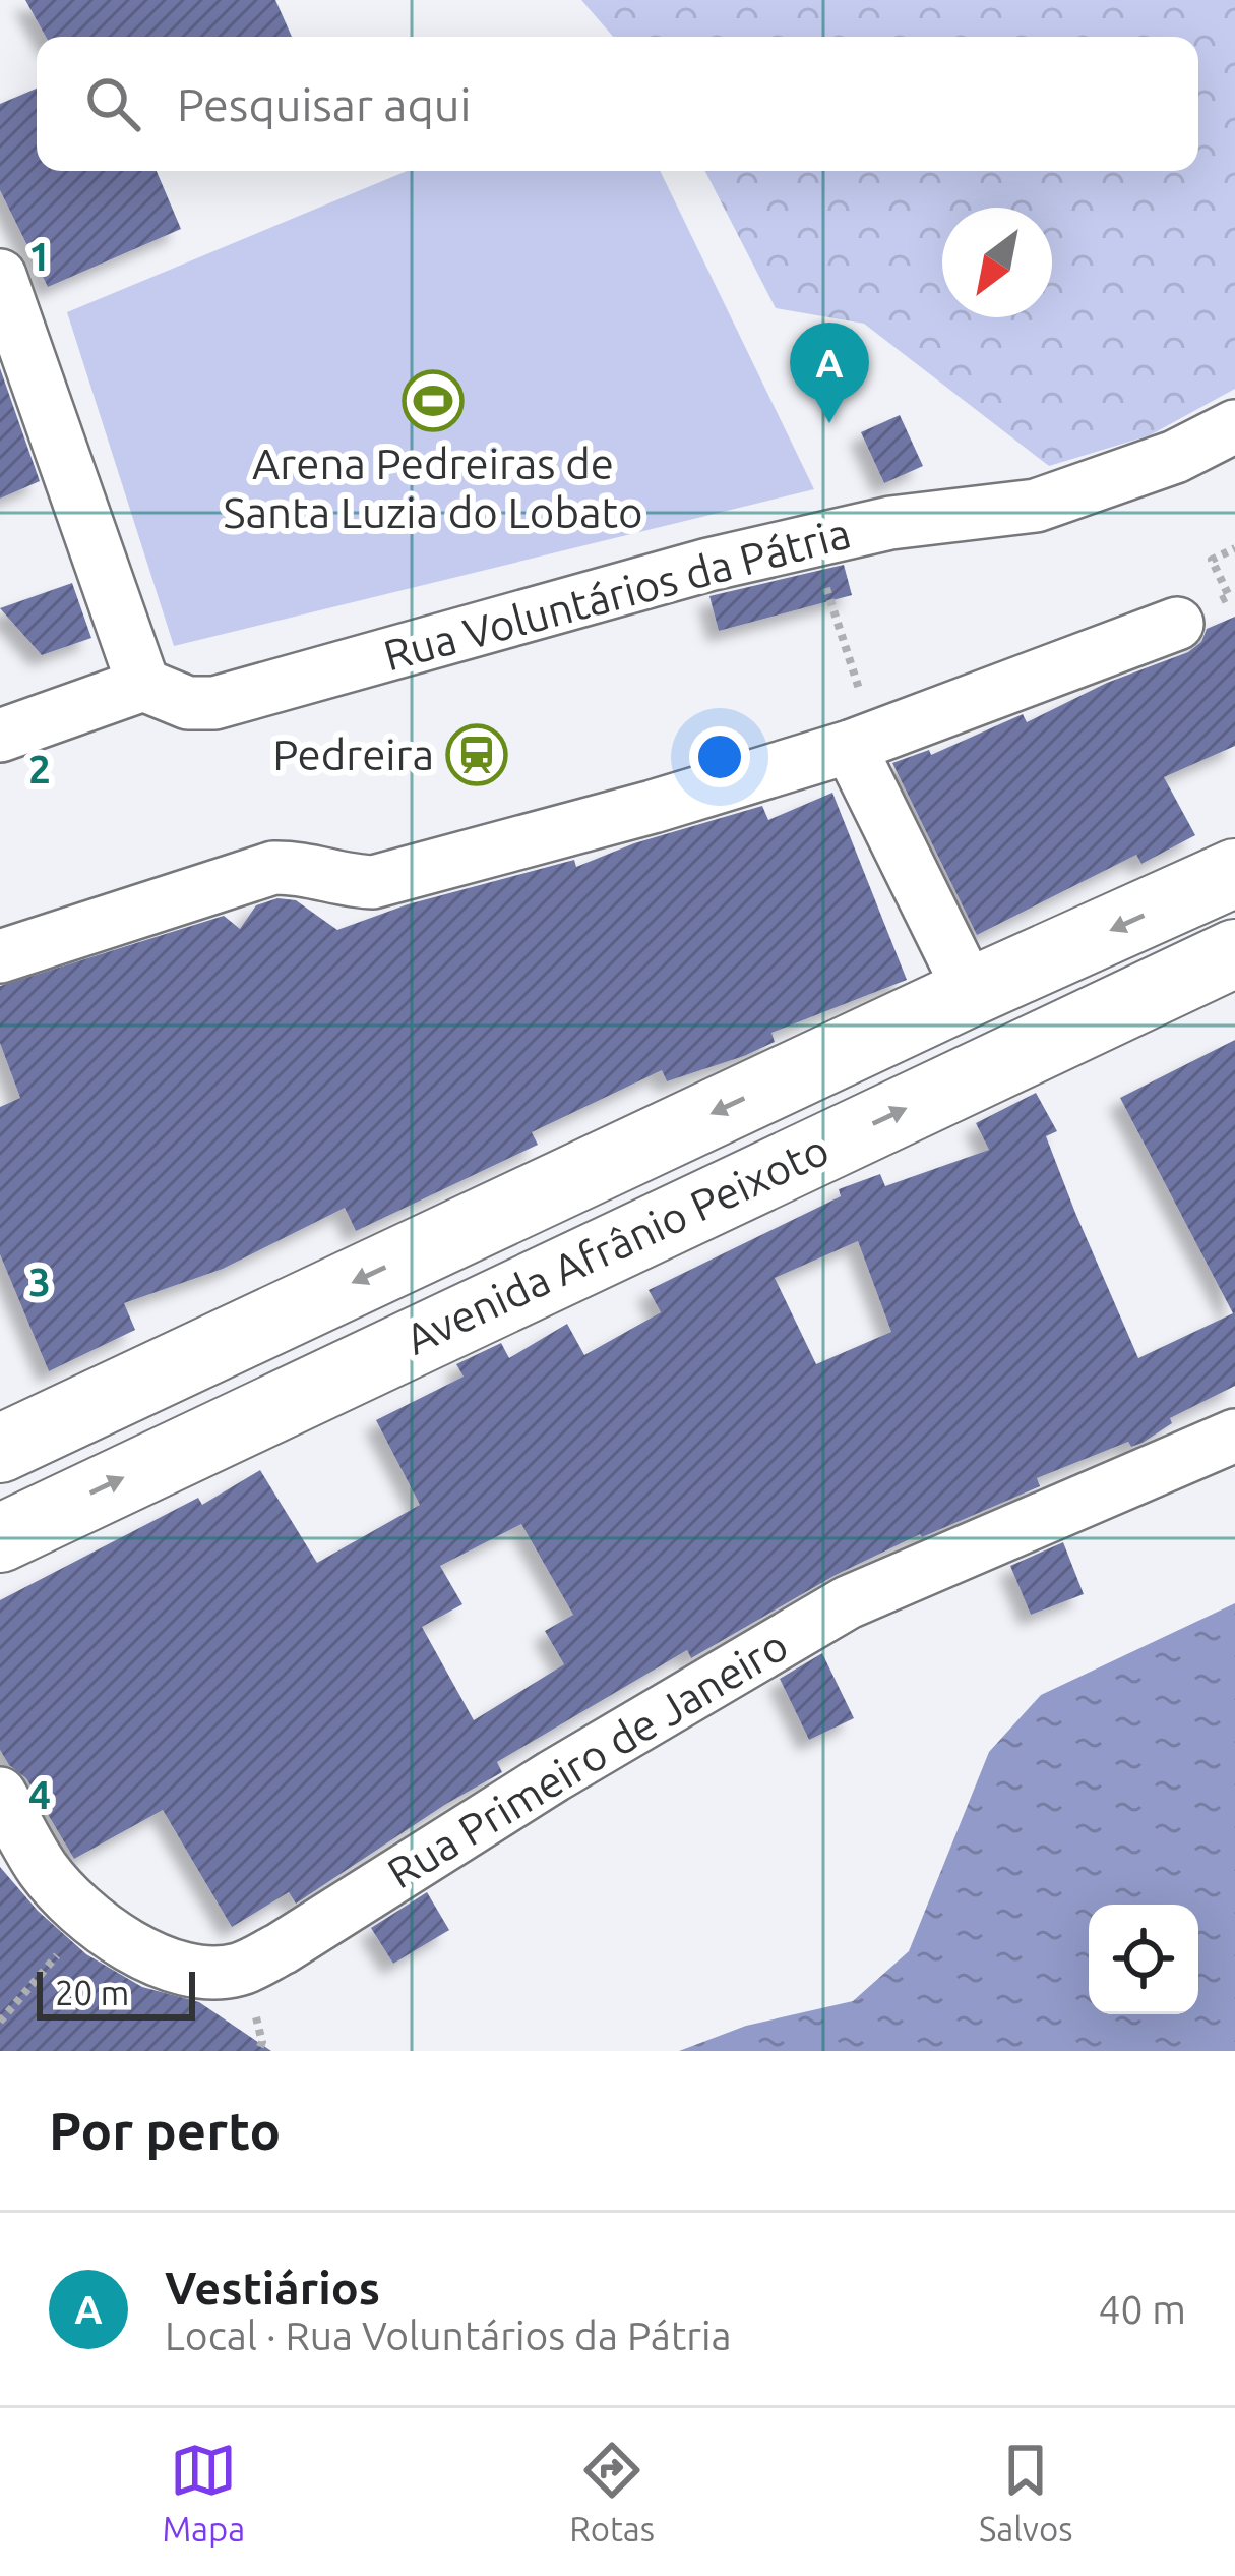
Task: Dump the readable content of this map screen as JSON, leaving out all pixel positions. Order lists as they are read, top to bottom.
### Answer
{
  "streets": {
    "main road": ["Avenida Afrânio Peixoto"],
    "street": ["Rua Voluntários da Pátria", "Rua Primeiro de Janeiro"]
  },
  "places": {
    "sports": ["Arena Pedreiras de Santa Luzia do Lobato"],
    "station": ["Pedreira"]
  },
  "scale_bar": "20 m",
  "north": "bottom left",
  "page": {
    "search": "Pesquisar aqui",
    "pins": "A",
    "scale": "20 m",
    "heading": "Por perto",
    "list": [
      {
        "mark": "A",
        "name": "Vestiários",
        "note": "Local · Rua Voluntários da Pátria",
        "value": "40 m"
      }
    ],
    "nav": ["Mapa", "Rotas", "Salvos"]
  },
  "grid": {
    "rows": [
      "1",
      "2",
      "3",
      "4"
    ]
  }
}
